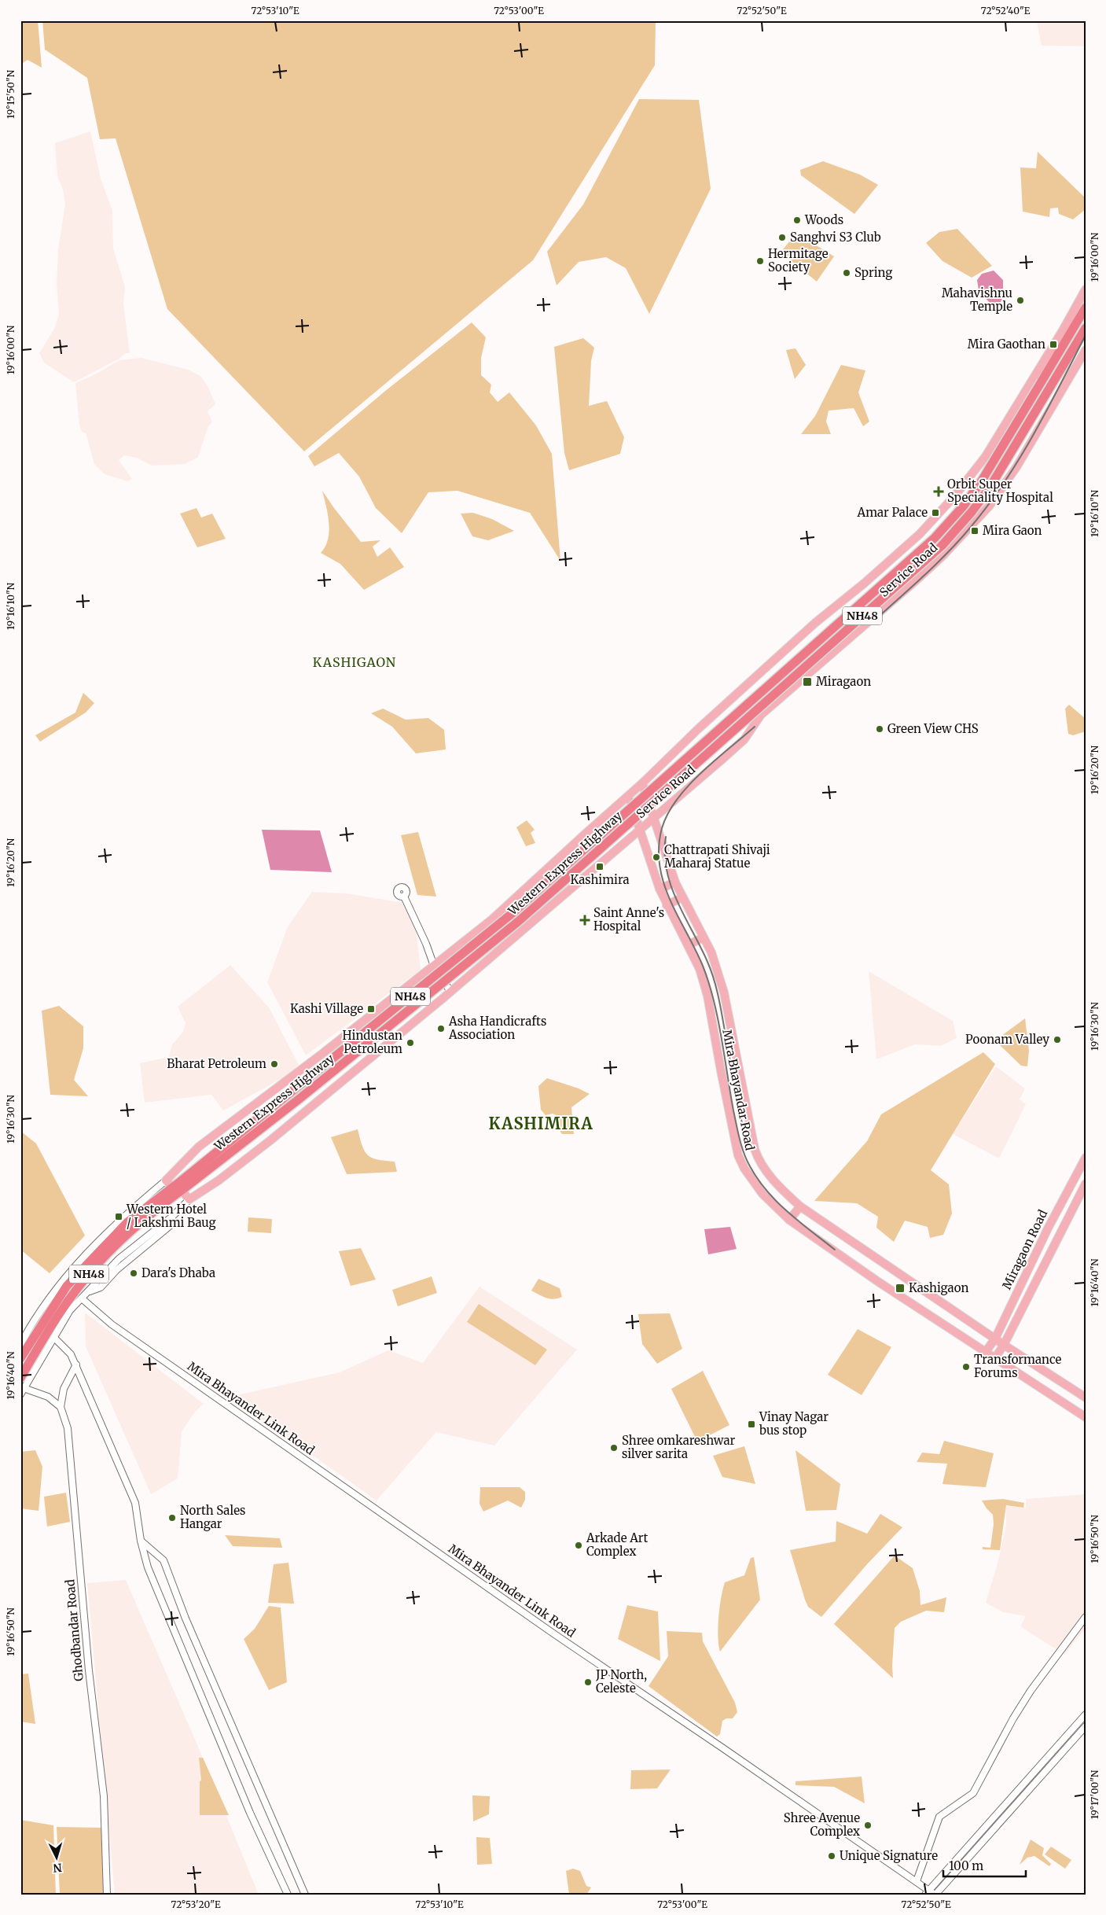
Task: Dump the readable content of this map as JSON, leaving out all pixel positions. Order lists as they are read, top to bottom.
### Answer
{
  "streets": {
    "highway": ["NH48", "Western Express Highway"],
    "main road": ["Service Road", "Mira Bhayandar Road", "Miragaon Road"],
    "street": ["Mira Bhayander Link Road", "Ghodbandar Road"]
  },
  "crossings": [
    ["Service Road", "Mira Bhayandar Road"],
    ["Mira Bhayandar Road", "Miragaon Road"]
  ],
  "districts": ["KASHIGAON", "KASHIMIRA"],
  "places": {
    "other": [
      "Woods",
      "Sanghvi S3 Club",
      "Hermitage Society",
      "Spring",
      "Mahavishnu Temple",
      "Green View CHS",
      "Chattrapati Shivaji Maharaj Statue",
      "Asha Handicrafts Association",
      "Poonam Valley",
      "Hindustan Petroleum",
      "Bharat Petroleum",
      "Dara's Dhaba",
      "Transformance Forums",
      "Shree omkareshwar silver sarita",
      "North Sales Hangar",
      "Arkade Art Complex",
      "JP North, Celeste",
      "Shree Avenue Complex",
      "Unique Signature"
    ],
    "transit": [
      "Mira Gaothan",
      "Amar Palace",
      "Mira Gaon",
      "Miragaon",
      "Kashimira",
      "Kashi Village",
      "Western Hotel / Lakshmi Baug",
      "Kashigaon",
      "Vinay Nagar bus stop"
    ],
    "health": ["Orbit Super Speciality Hospital", "Saint Anne's Hospital"]
  },
  "scale_bar": "100 m",
  "north": "bottom",
  "coordinates": [
    "72°53'10\"E",
    "72°53'00\"E",
    "72°52'50\"E",
    "72°52'40\"E",
    "19°15'50\"N",
    "19°16'00\"N",
    "19°16'10\"N",
    "19°16'20\"N",
    "19°16'30\"N",
    "19°16'40\"N",
    "19°16'50\"N",
    "19°17'00\"N",
    "72°53'20\"E"
  ]
}
